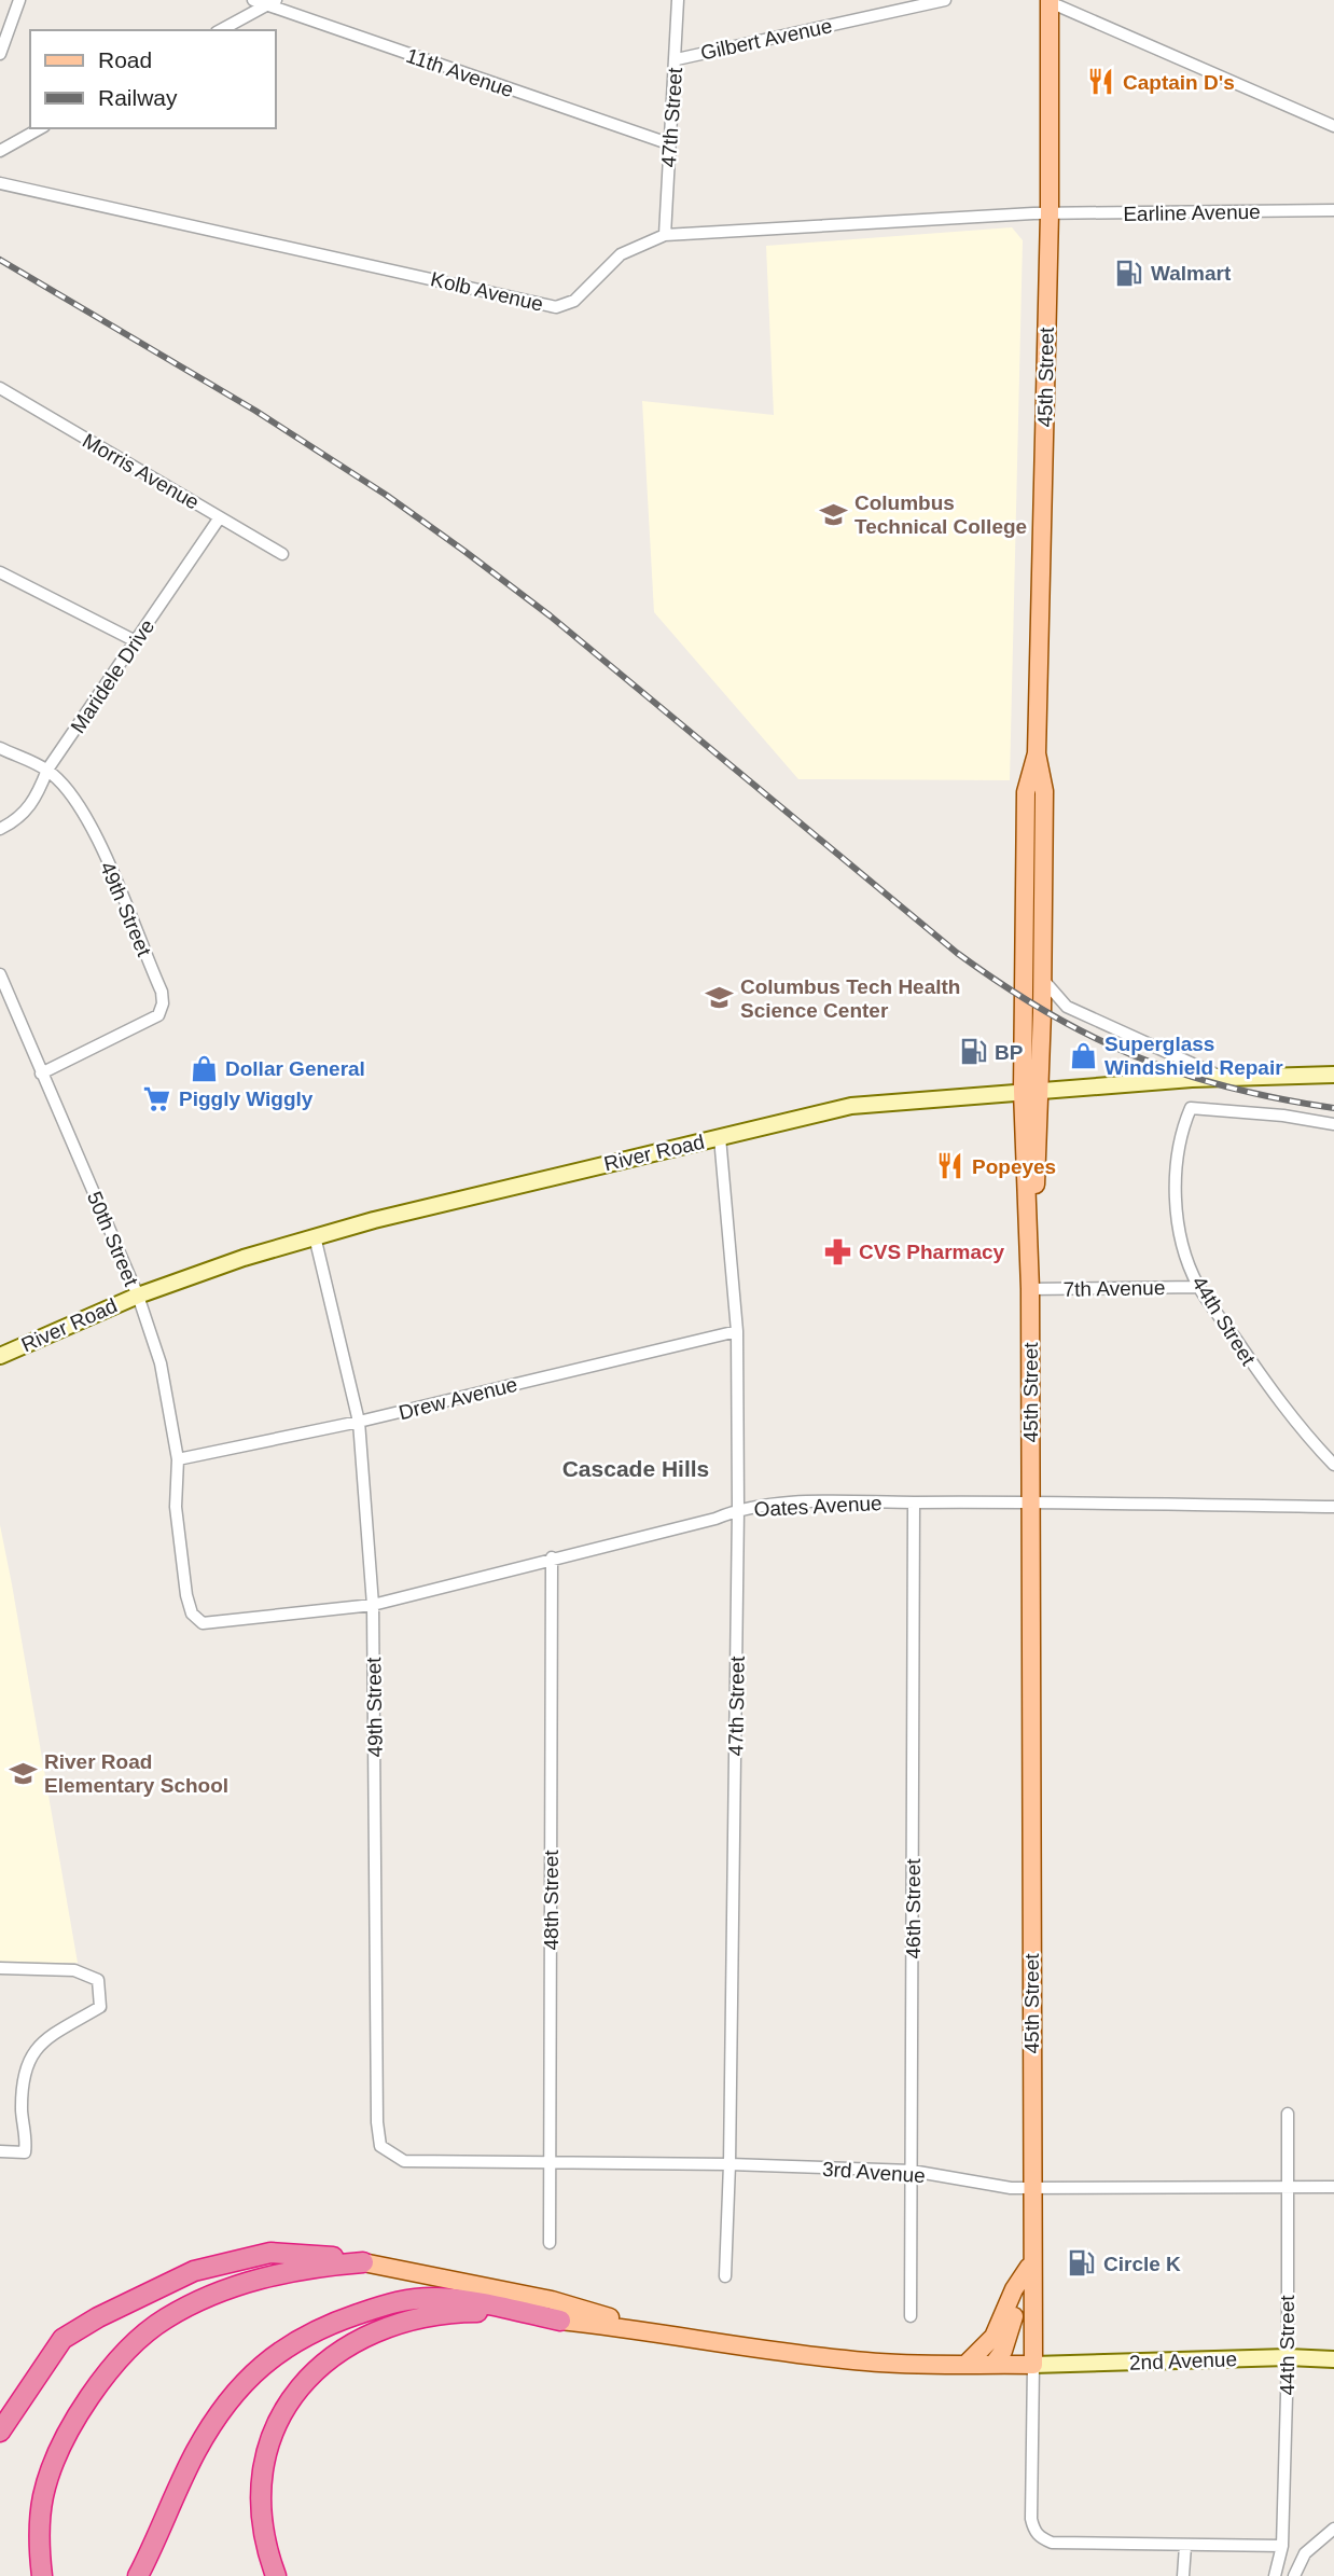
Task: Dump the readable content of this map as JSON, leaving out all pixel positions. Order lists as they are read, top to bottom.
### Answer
{
  "streets": {
    "main road": ["45th Street", "River Road", "2nd Avenue"],
    "street": [
      "Gilbert Avenue",
      "11th Avenue",
      "47th Street",
      "Earline Avenue",
      "Kolb Avenue",
      "Morris Avenue",
      "Maridele Drive",
      "49th Street",
      "50th Street",
      "7th Avenue",
      "44th Street",
      "Drew Avenue",
      "Oates Avenue",
      "48th Street",
      "46th Street",
      "3rd Avenue"
    ]
  },
  "crossings": [
    ["Gilbert Avenue", "47th Street"],
    ["11th Avenue", "47th Street"],
    ["47th Street", "Kolb Avenue"],
    ["47th Street", "River Road"],
    ["47th Street", "Drew Avenue"],
    ["47th Street", "Oates Avenue"],
    ["47th Street", "3rd Avenue"],
    ["Earline Avenue", "Kolb Avenue"],
    ["Earline Avenue", "45th Street"],
    ["Kolb Avenue", "45th Street"],
    ["45th Street", "River Road"],
    ["45th Street", "7th Avenue"],
    ["45th Street", "Oates Avenue"],
    ["45th Street", "3rd Avenue"],
    ["45th Street", "2nd Avenue"],
    ["Morris Avenue", "Maridele Drive"],
    ["Maridele Drive", "49th Street"],
    ["49th Street", "River Road"],
    ["49th Street", "50th Street"],
    ["49th Street", "Drew Avenue"],
    ["49th Street", "Oates Avenue"],
    ["49th Street", "3rd Avenue"],
    ["River Road", "50th Street"],
    ["50th Street", "Drew Avenue"],
    ["50th Street", "Oates Avenue"],
    ["7th Avenue", "44th Street"],
    ["44th Street", "3rd Avenue"],
    ["44th Street", "2nd Avenue"],
    ["Oates Avenue", "48th Street"],
    ["Oates Avenue", "46th Street"],
    ["48th Street", "3rd Avenue"],
    ["46th Street", "3rd Avenue"]
  ],
  "districts": ["Cascade Hills"],
  "places": {
    "restaurant": ["Captain D's", "Popeyes"],
    "fuel station": ["Walmart", "BP", "Circle K"],
    "school or university": ["Columbus Technical College", "Columbus Tech Health Science Center", "River Road Elementary School"],
    "shop": ["Superglass Windshield Repair", "Dollar General"],
    "supermarket": ["Piggly Wiggly"],
    "pharmacy": ["CVS Pharmacy"]
  },
  "legend": ["Road", "Railway"]
}
